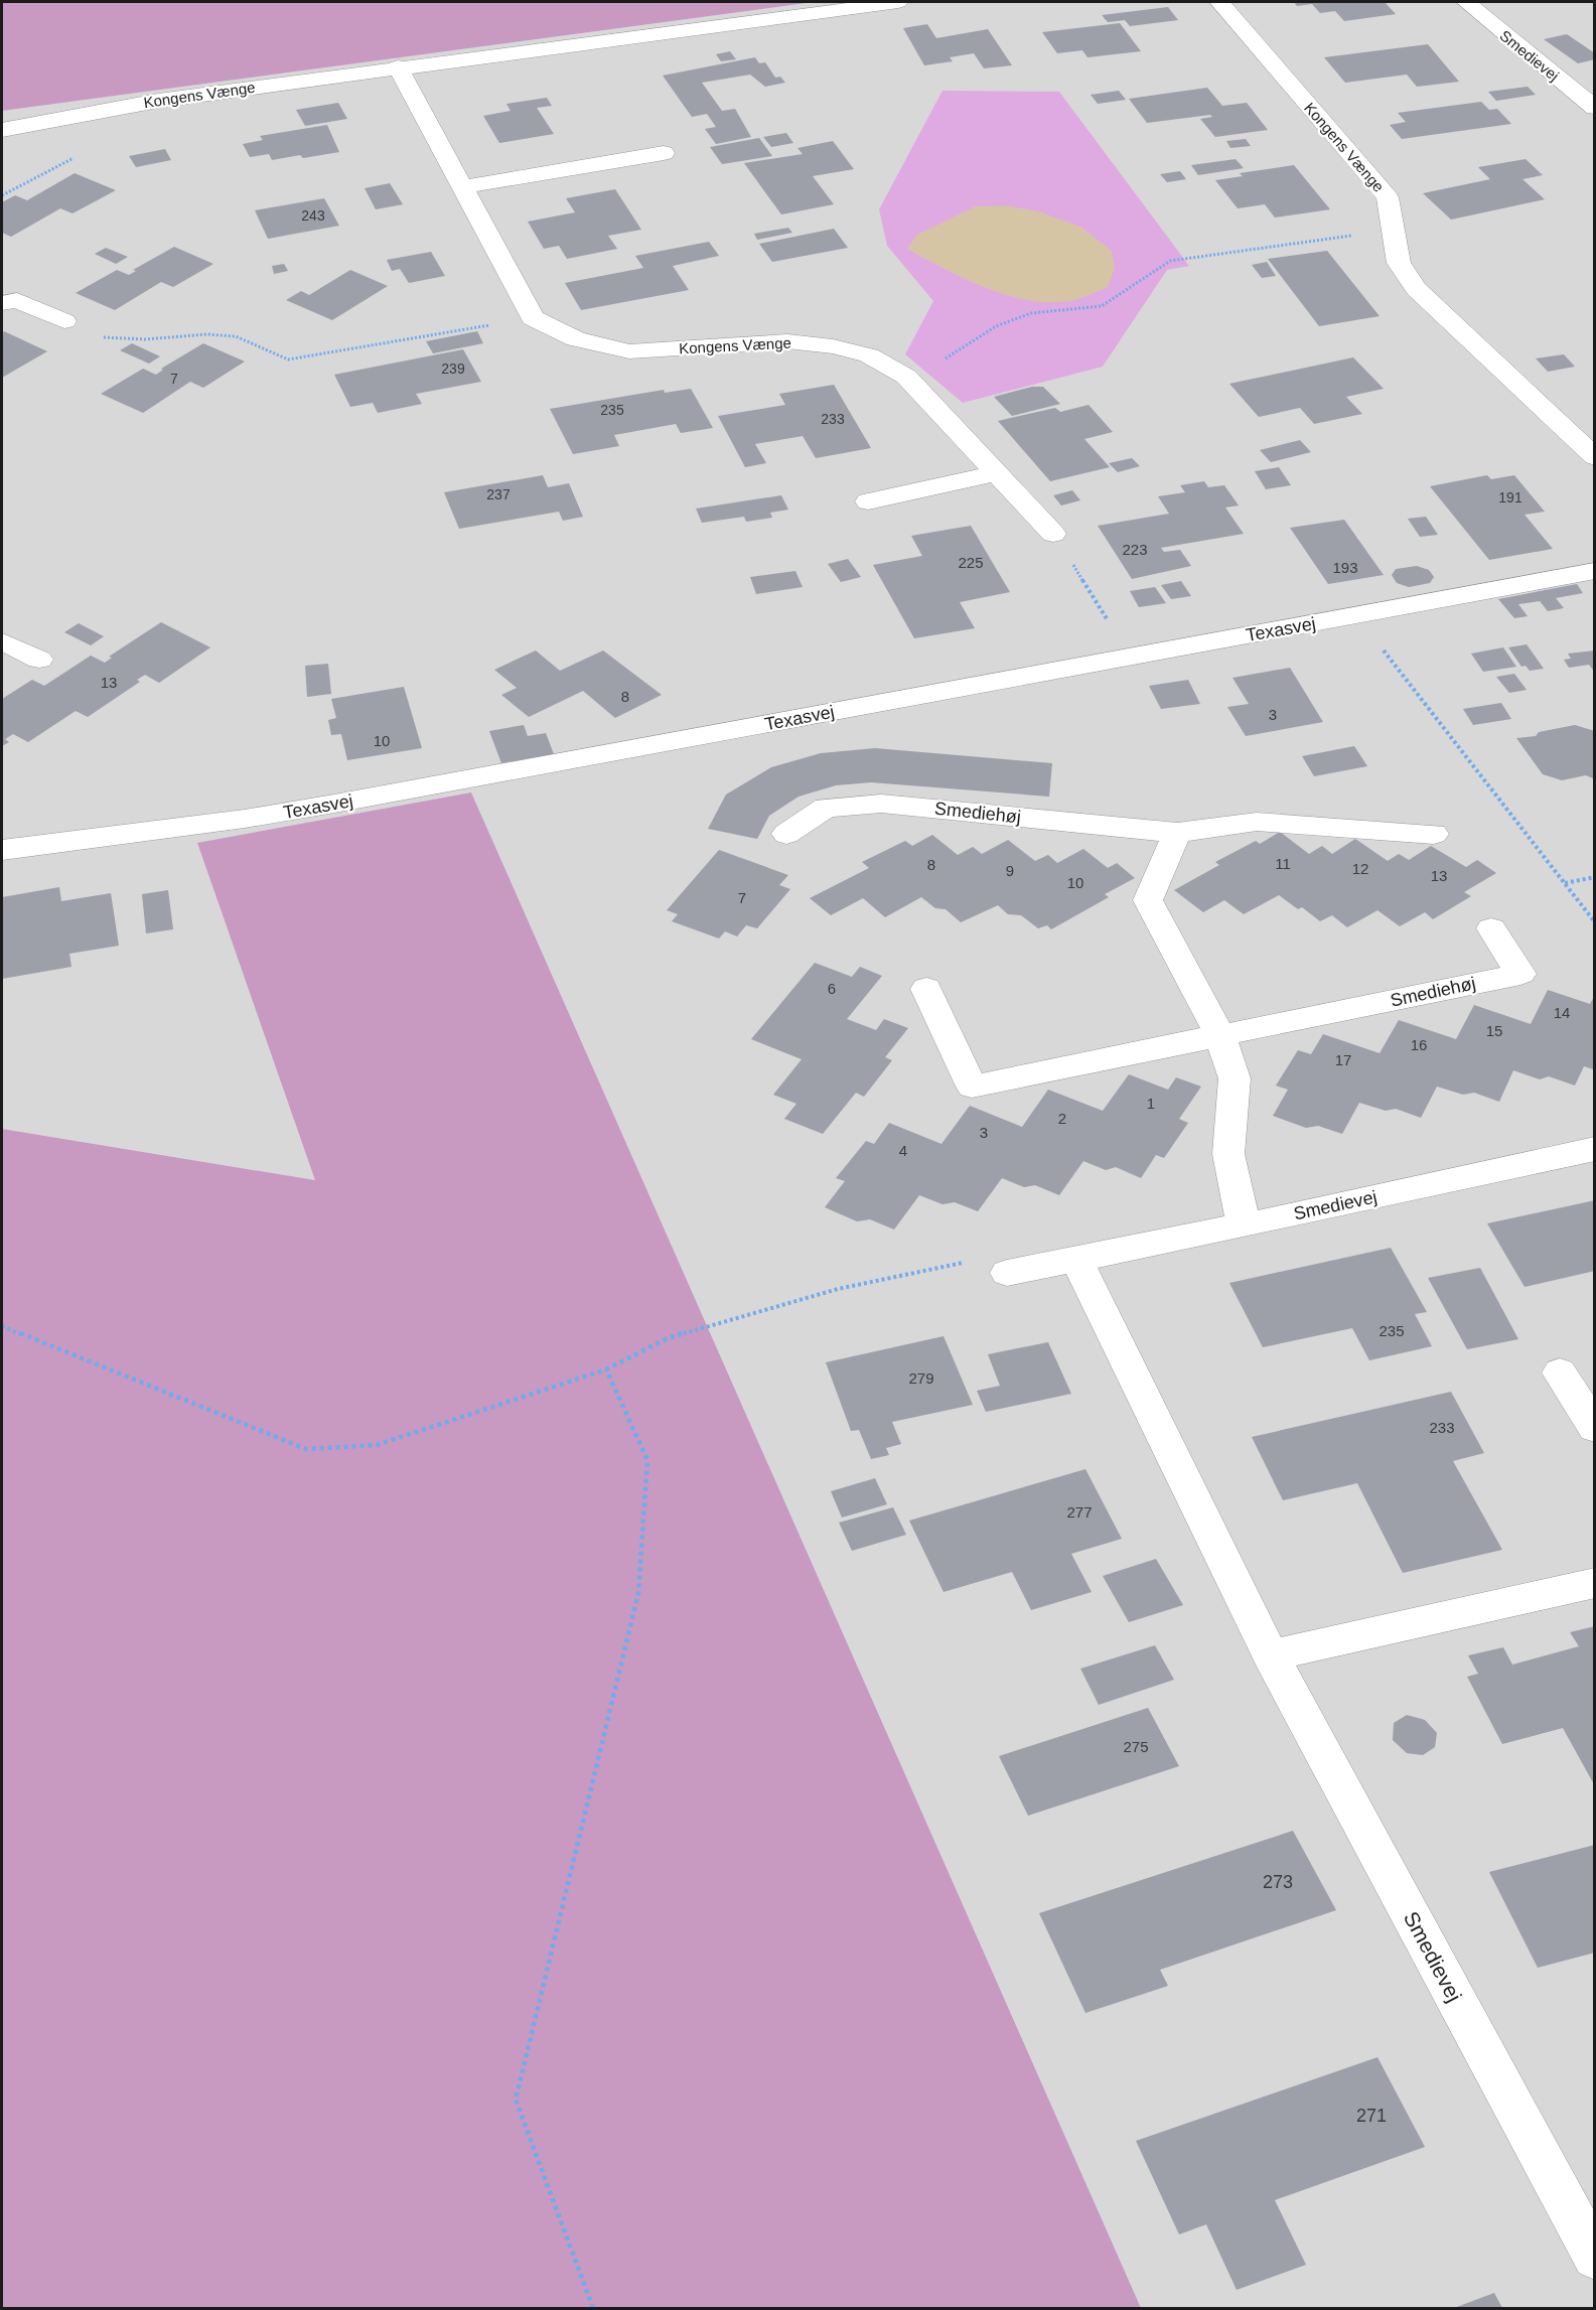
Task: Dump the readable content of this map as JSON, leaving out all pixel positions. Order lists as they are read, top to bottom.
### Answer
{
  "streets": {
    "street": [
      "Smedievej",
      "Kongens Vænge",
      "Texasvej",
      "Smediehøj"
    ]
  },
  "house_numbers": [
    "243",
    "239",
    "7",
    "235",
    "233",
    "237",
    "191",
    "223",
    "225",
    "193",
    "13",
    "8",
    "3",
    "10",
    "11",
    "8",
    "12",
    "9",
    "13",
    "10",
    "7",
    "6",
    "14",
    "15",
    "16",
    "17",
    "1",
    "2",
    "3",
    "4",
    "235",
    "279",
    "233",
    "277",
    "275",
    "273",
    "271"
  ]
}
